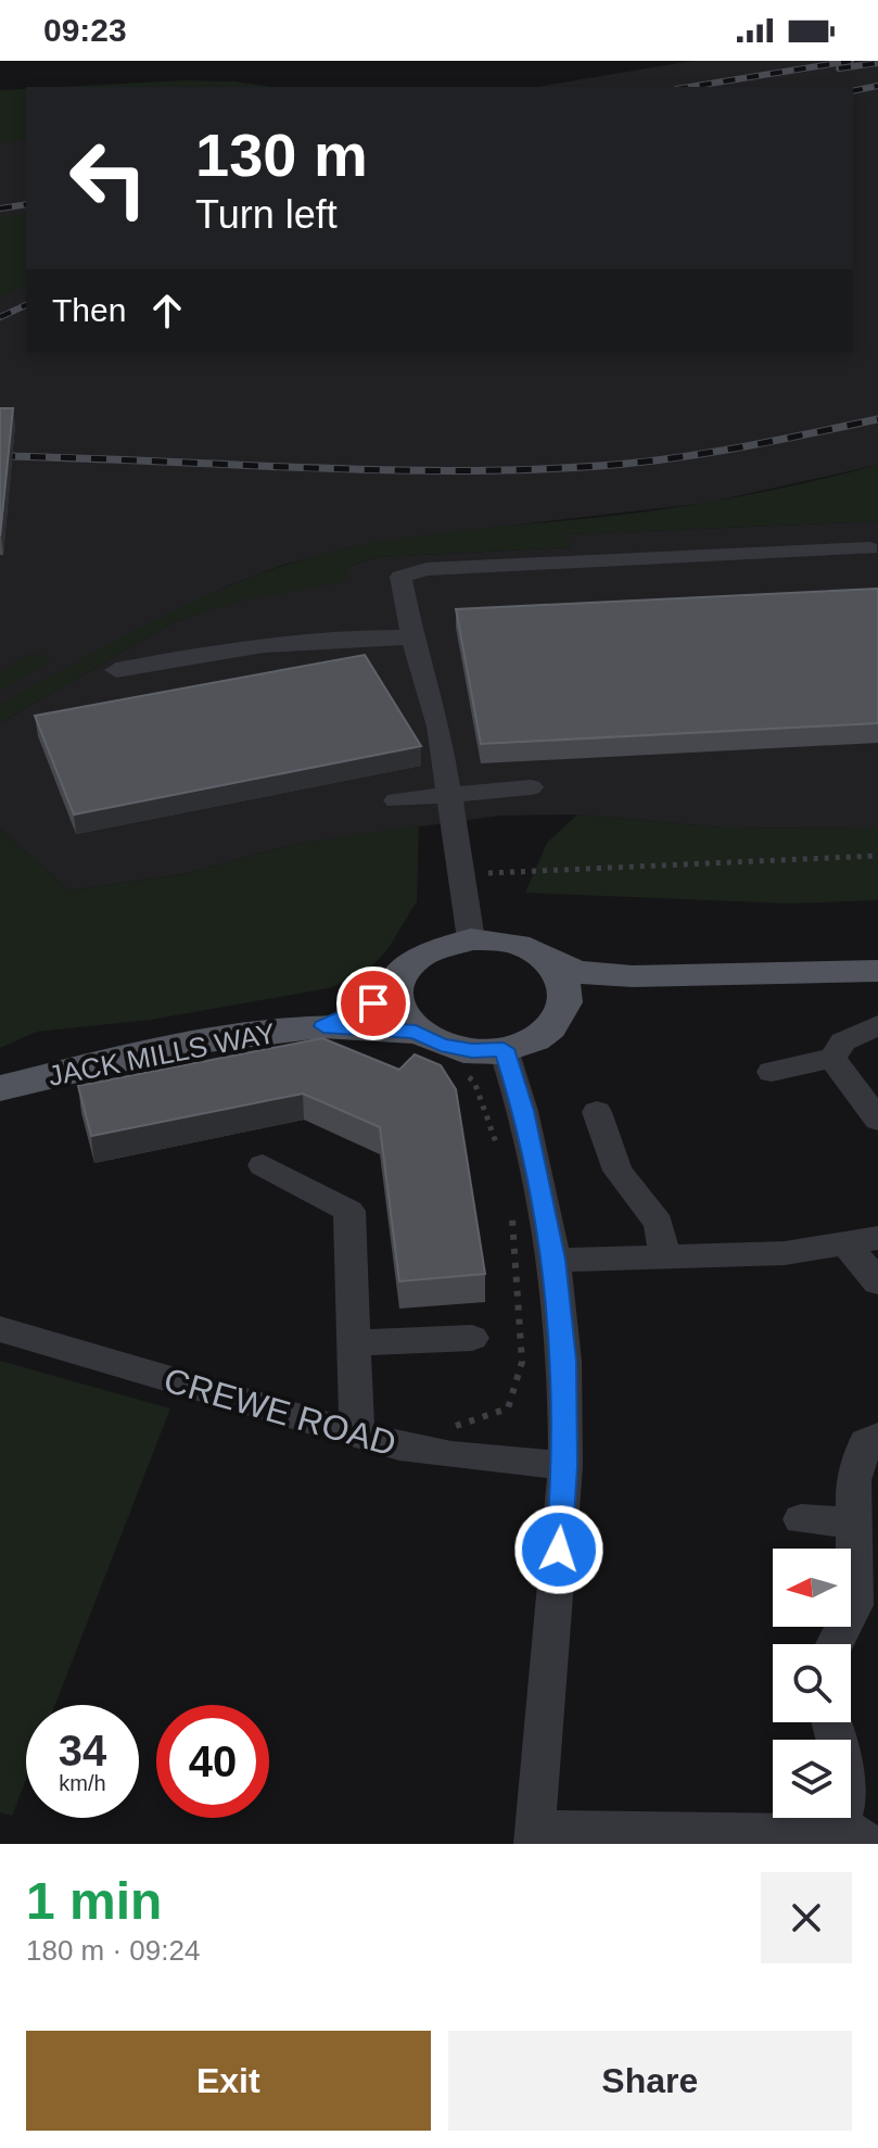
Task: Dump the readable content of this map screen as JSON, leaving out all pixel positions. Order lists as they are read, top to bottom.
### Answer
{
  "streets": {
    "main road": ["JACK MILLS WAY"],
    "street": ["CREWE ROAD"]
  },
  "north": "left",
  "page": {
    "status": "09:23",
    "turn": ["130 m", "Turn left"],
    "then": "Then",
    "speed": "34 km/h",
    "limit": "40",
    "heading": ["1 min", "180 m · 09:24"],
    "buttons": ["Exit", "Share"]
  }
}
